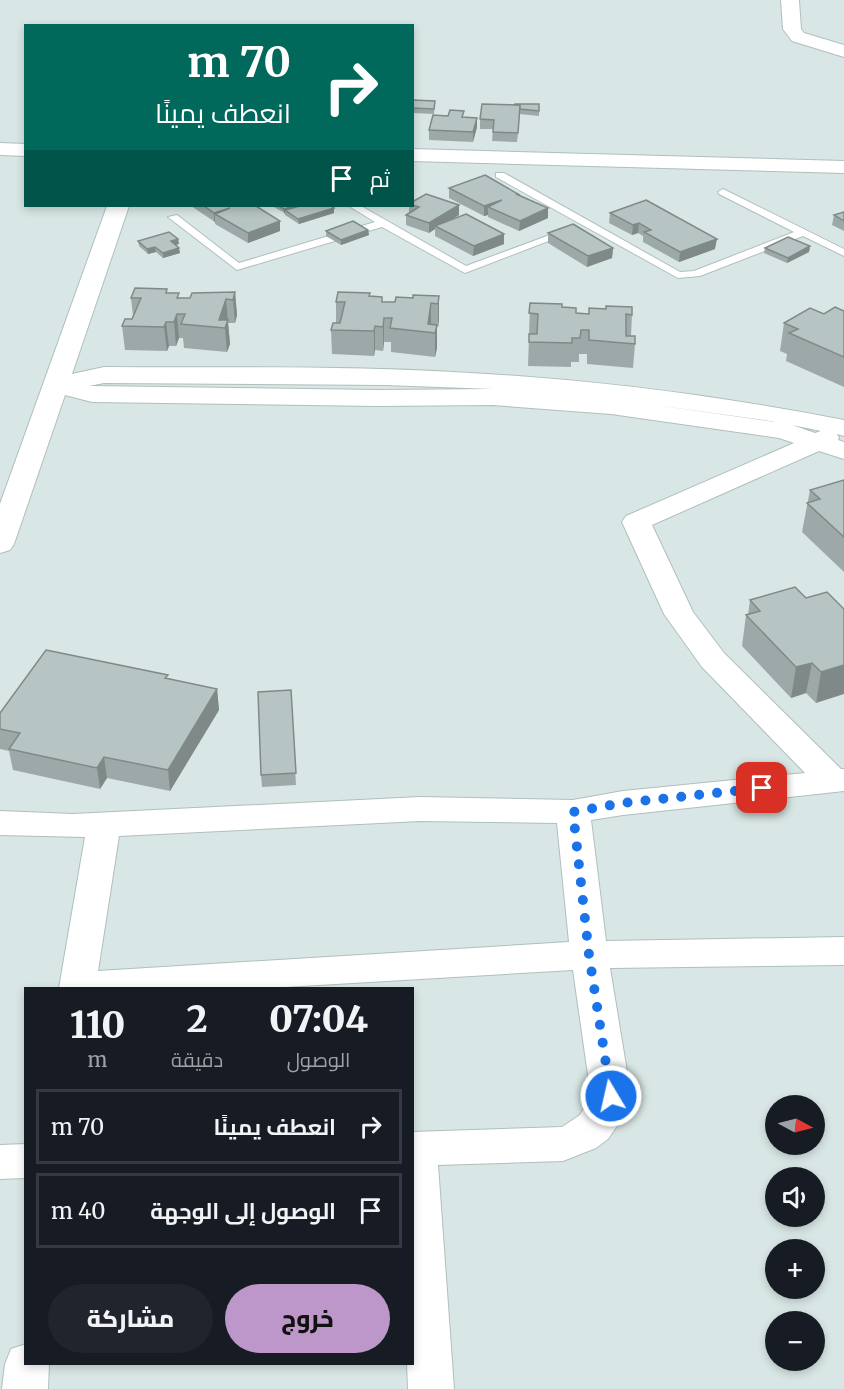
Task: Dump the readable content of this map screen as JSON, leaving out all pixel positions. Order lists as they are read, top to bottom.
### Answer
{
  "north": "right",
  "page": {
    "turn": ["70 m", "انعطف يمينًا"],
    "then": "ثم",
    "eta": [
      "07:04",
      "الوصول",
      "2",
      "دقيقة",
      "110",
      "m"
    ],
    "list": [
      {
        "name": "انعطف يمينًا",
        "value": "70 m"
      },
      {
        "name": "الوصول إلى الوجهة",
        "value": "40 m"
      }
    ],
    "map_buttons": ["+", "−"],
    "buttons": ["خروج", "مشاركة"]
  }
}
